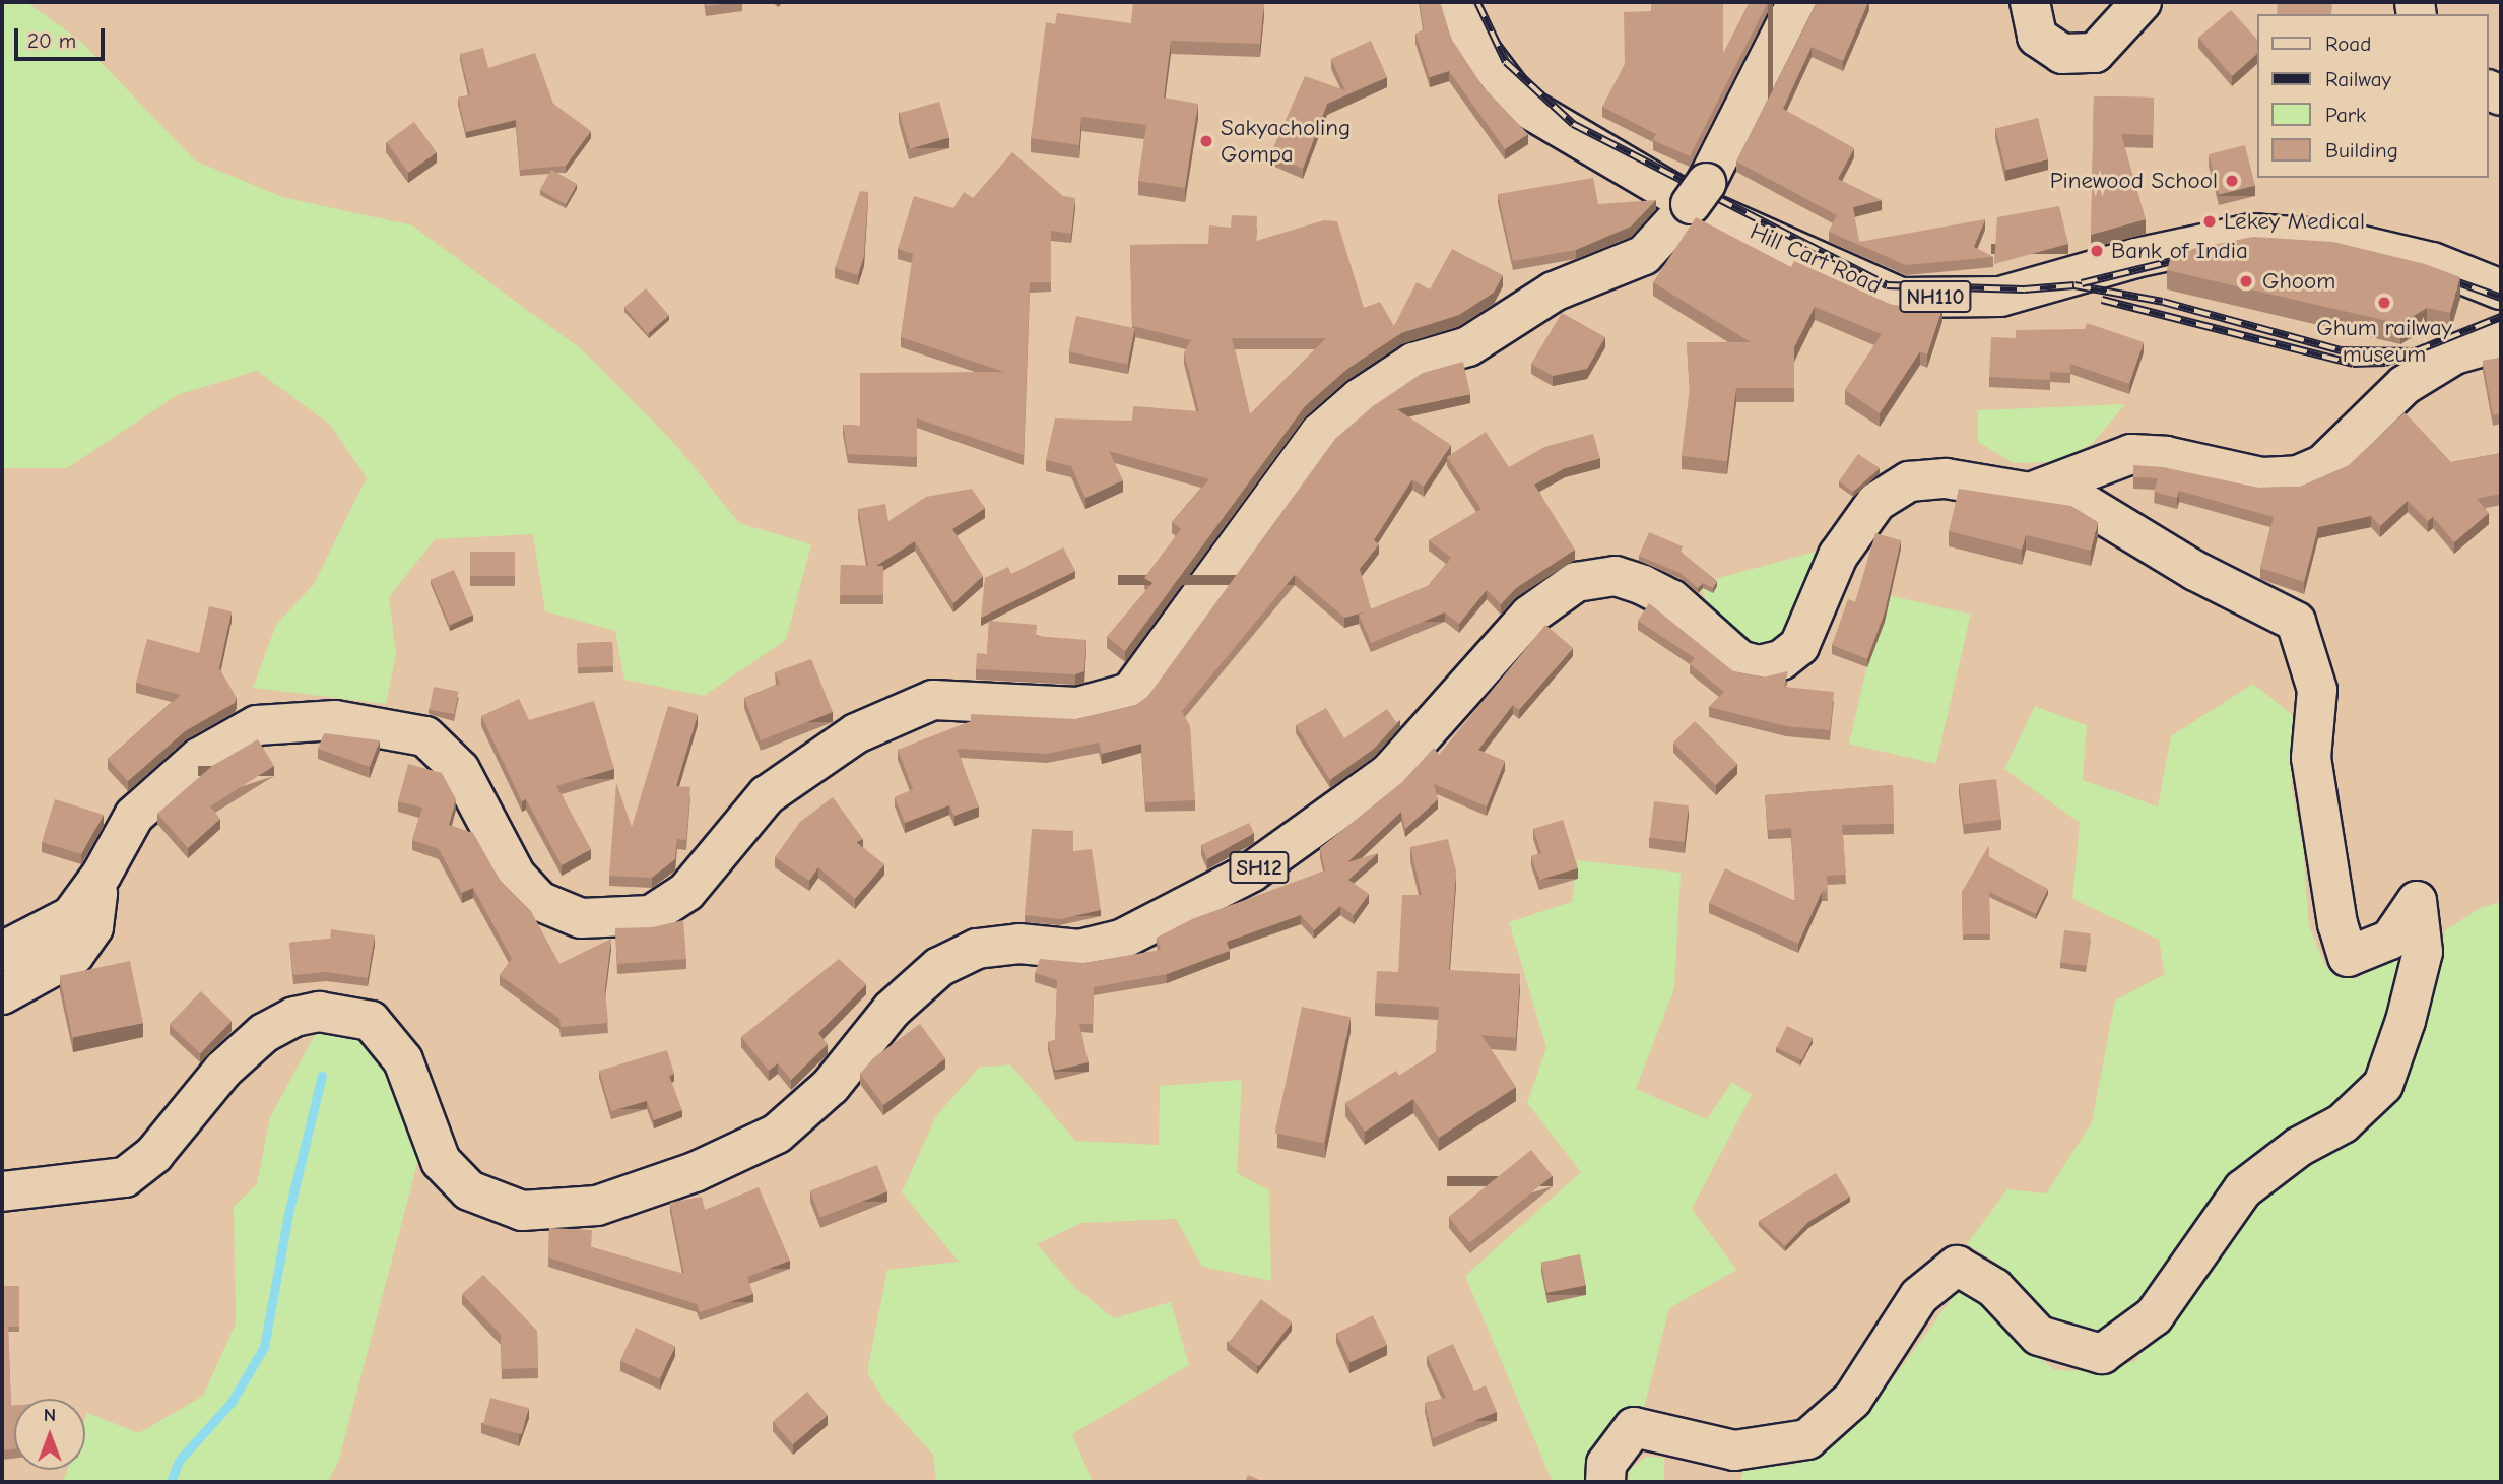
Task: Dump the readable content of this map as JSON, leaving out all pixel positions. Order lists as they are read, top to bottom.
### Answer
{
  "streets": {
    "main road": ["Hill Cart Road", "NH110", "SH12"]
  },
  "places": [
    "Sakyacholing Gompa",
    "Pinewood School",
    "Lekey Medical",
    "Bank of India",
    "Ghoom",
    "Ghum railway museum"
  ],
  "legend": [
    "Road",
    "Railway",
    "Park",
    "Building"
  ],
  "scale_bar": "20 m",
  "north": "top"
}
